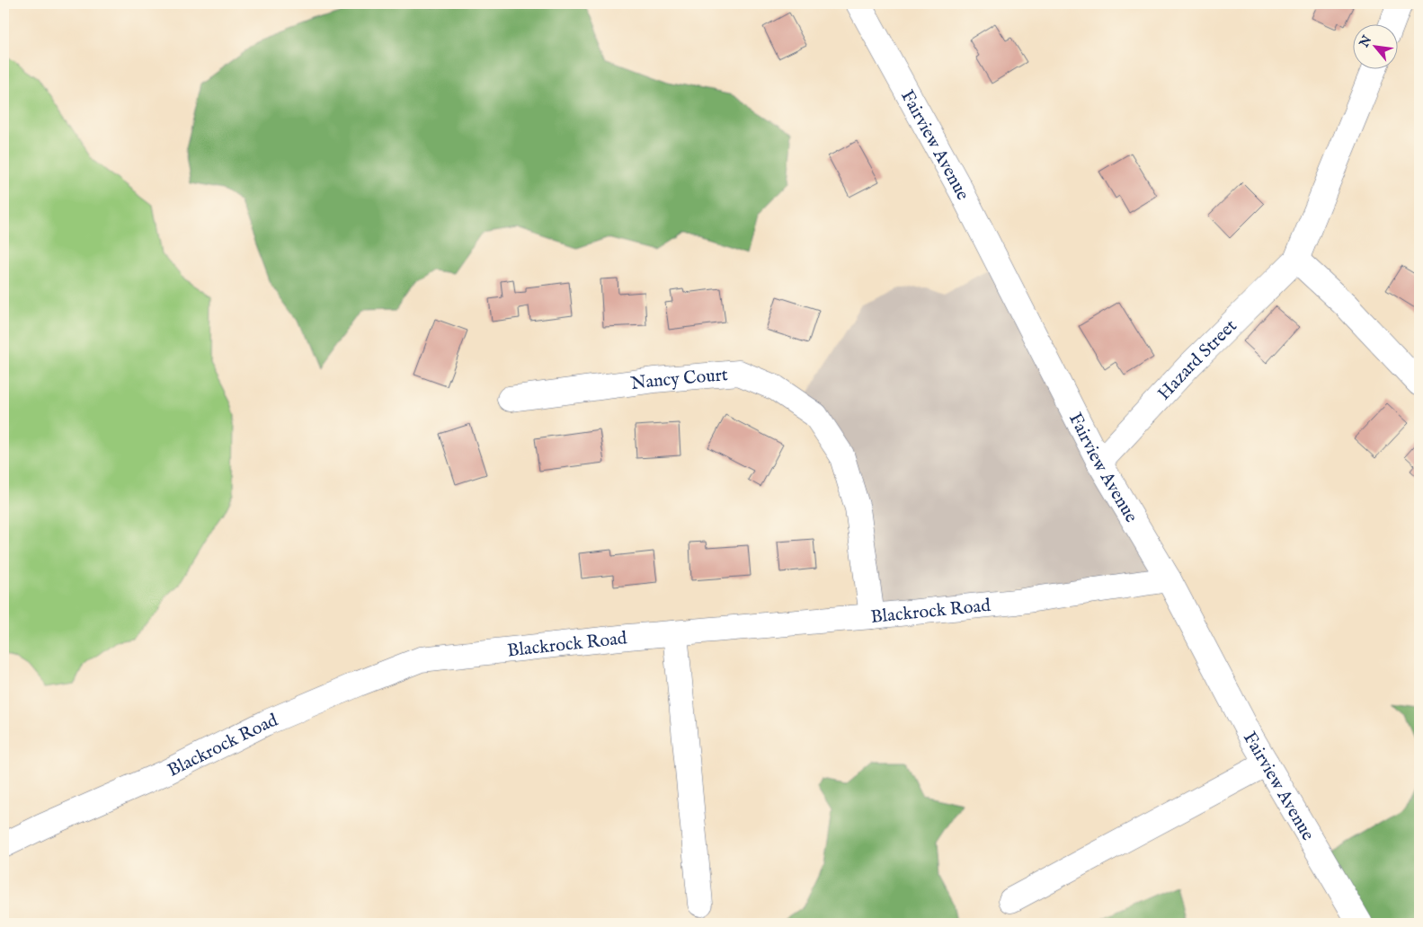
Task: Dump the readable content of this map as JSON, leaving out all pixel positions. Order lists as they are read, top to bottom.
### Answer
{
  "streets": {
    "street": [
      "Fairview Avenue",
      "Hazard Street",
      "Nancy Court",
      "Blackrock Road"
    ]
  },
  "crossings": [
    ["Fairview Avenue", "Hazard Street"],
    ["Fairview Avenue", "Blackrock Road"],
    ["Nancy Court", "Blackrock Road"]
  ],
  "north": "top left"
}
